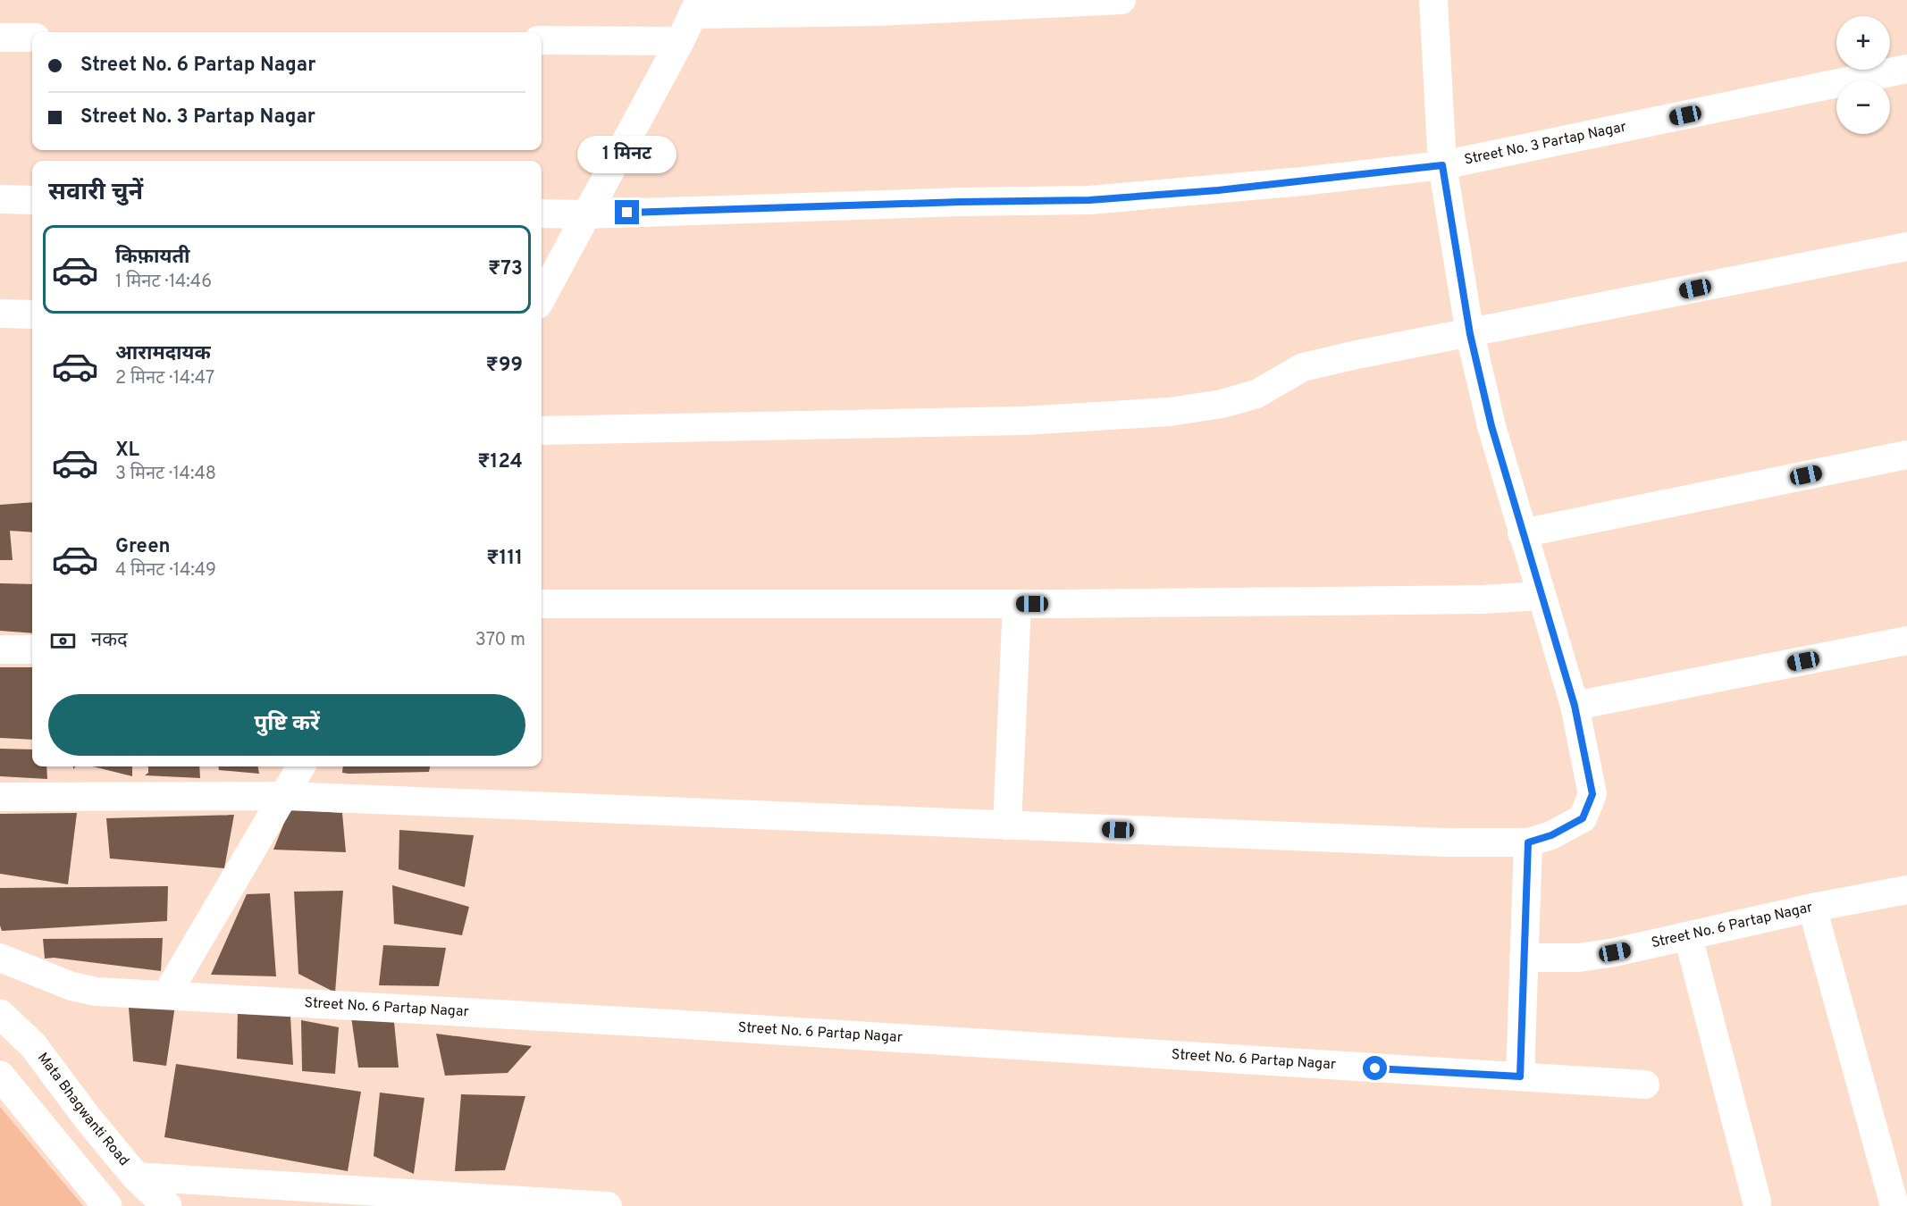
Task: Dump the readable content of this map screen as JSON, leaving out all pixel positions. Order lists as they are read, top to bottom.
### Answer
{
  "streets": {
    "street": ["Street No. 3 Partap Nagar", "Street No. 6 Partap Nagar", "Mata Bhagwanti Road"]
  },
  "page": {
    "map_buttons": ["+", "−"],
    "banner": ["Street No. 6 Partap Nagar", "Street No. 3 Partap Nagar"],
    "bubble": "1 मिनट",
    "heading": "सवारी चुनें",
    "list": [
      {
        "name": "किफ़ायती",
        "note": "1 मिनट · 14:46",
        "value": "₹73"
      },
      {
        "name": "आरामदायक",
        "note": "2 मिनट · 14:47",
        "value": "₹99"
      },
      {
        "name": "XL",
        "note": "3 मिनट · 14:48",
        "value": "₹124"
      },
      {
        "name": "Green",
        "note": "4 मिनट · 14:49",
        "value": "₹111"
      }
    ],
    "pay": ["नकद", "370 m"],
    "buttons": "पुष्टि करें"
  }
}
